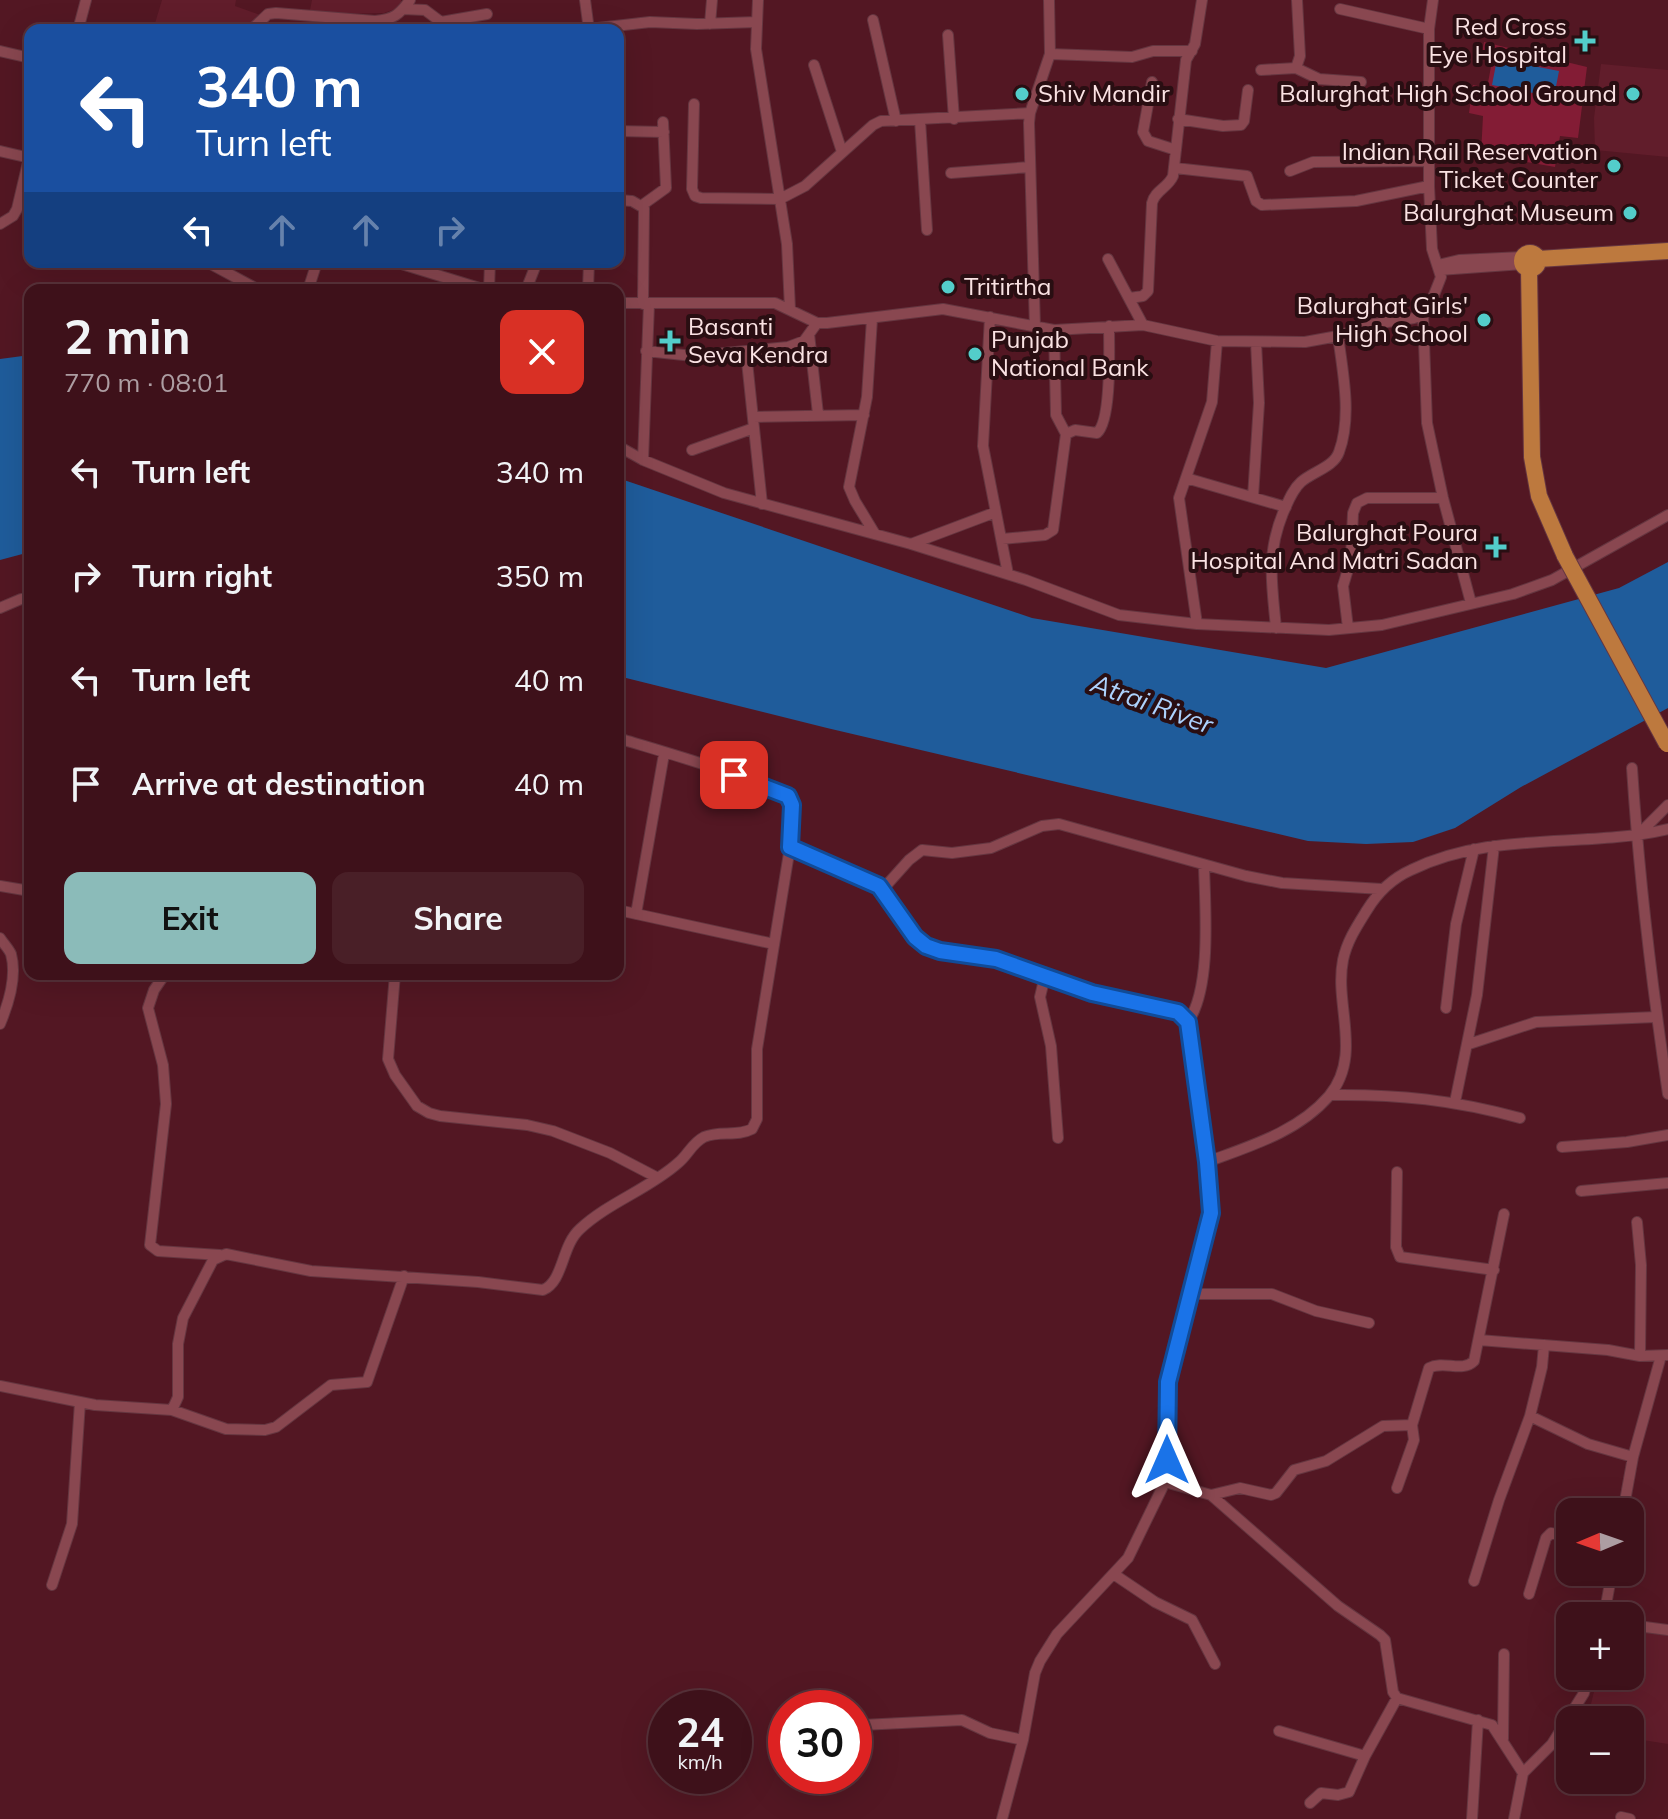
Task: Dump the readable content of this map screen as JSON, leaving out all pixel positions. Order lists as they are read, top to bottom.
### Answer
{
  "water": ["Atrai River"],
  "places": {
    "health": ["Red Cross Eye Hospital", "Basanti Seva Kendra", "Balurghat Poura Hospital And Matri Sadan"],
    "other": [
      "Shiv Mandir",
      "Balurghat High School Ground",
      "Indian Rail Reservation Ticket Counter",
      "Balurghat Museum",
      "Tritirtha",
      "Balurghat Girls' High School",
      "Punjab National Bank"
    ]
  },
  "north": "left",
  "page": {
    "turn": ["340 m", "Turn left"],
    "heading": ["2 min", "770 m · 08:01"],
    "list": [
      {
        "name": "Turn left",
        "value": "340 m"
      },
      {
        "name": "Turn right",
        "value": "350 m"
      },
      {
        "name": "Turn left",
        "value": "40 m"
      },
      {
        "name": "Arrive at destination",
        "value": "40 m"
      }
    ],
    "buttons": ["Exit", "Share"],
    "map_buttons": ["+", "−"],
    "speed": "24 km/h",
    "limit": "30"
  }
}
